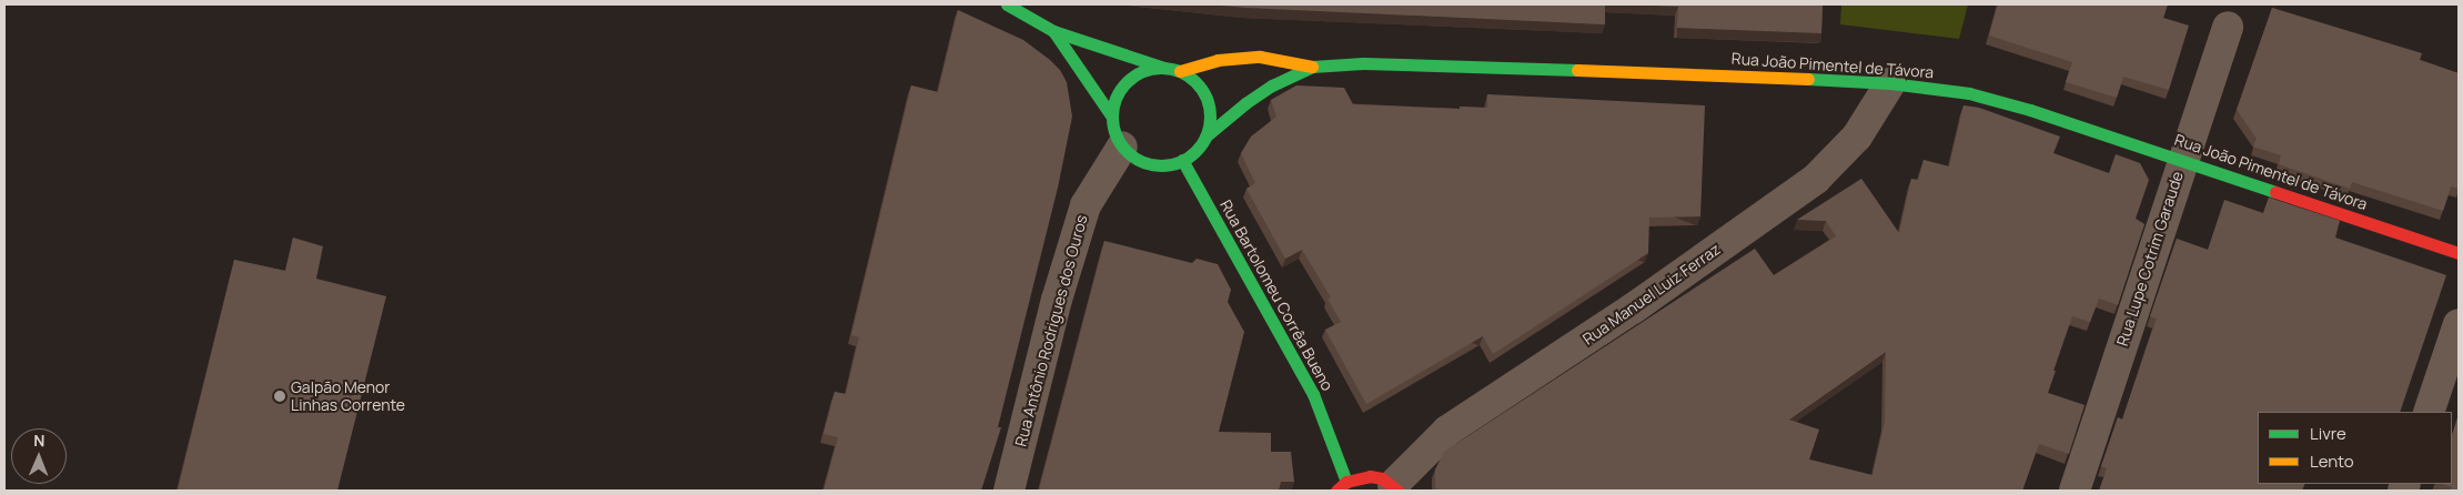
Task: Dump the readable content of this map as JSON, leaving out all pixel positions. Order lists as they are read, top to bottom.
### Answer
{
  "streets": {
    "street": [
      "Rua João Pimentel de Távora",
      "Rua Lupe Cotrim Garaude",
      "Rua Manuel Luiz Ferraz",
      "Rua Bartolomeu Corrêa Bueno",
      "Rua Antônio Rodrigues dos Ouros"
    ]
  },
  "crossings": [
    ["Rua João Pimentel de Távora", "Rua Lupe Cotrim Garaude"],
    ["Rua João Pimentel de Távora", "Rua Manuel Luiz Ferraz"],
    ["Rua João Pimentel de Távora", "Rua Bartolomeu Corrêa Bueno"],
    ["Rua João Pimentel de Távora", "Rua Antônio Rodrigues dos Ouros"],
    ["Rua Bartolomeu Corrêa Bueno", "Rua Antônio Rodrigues dos Ouros"]
  ],
  "places": ["Galpão Menor Linhas Corrente"],
  "legend": ["Livre", "Lento"],
  "north": "top"
}
